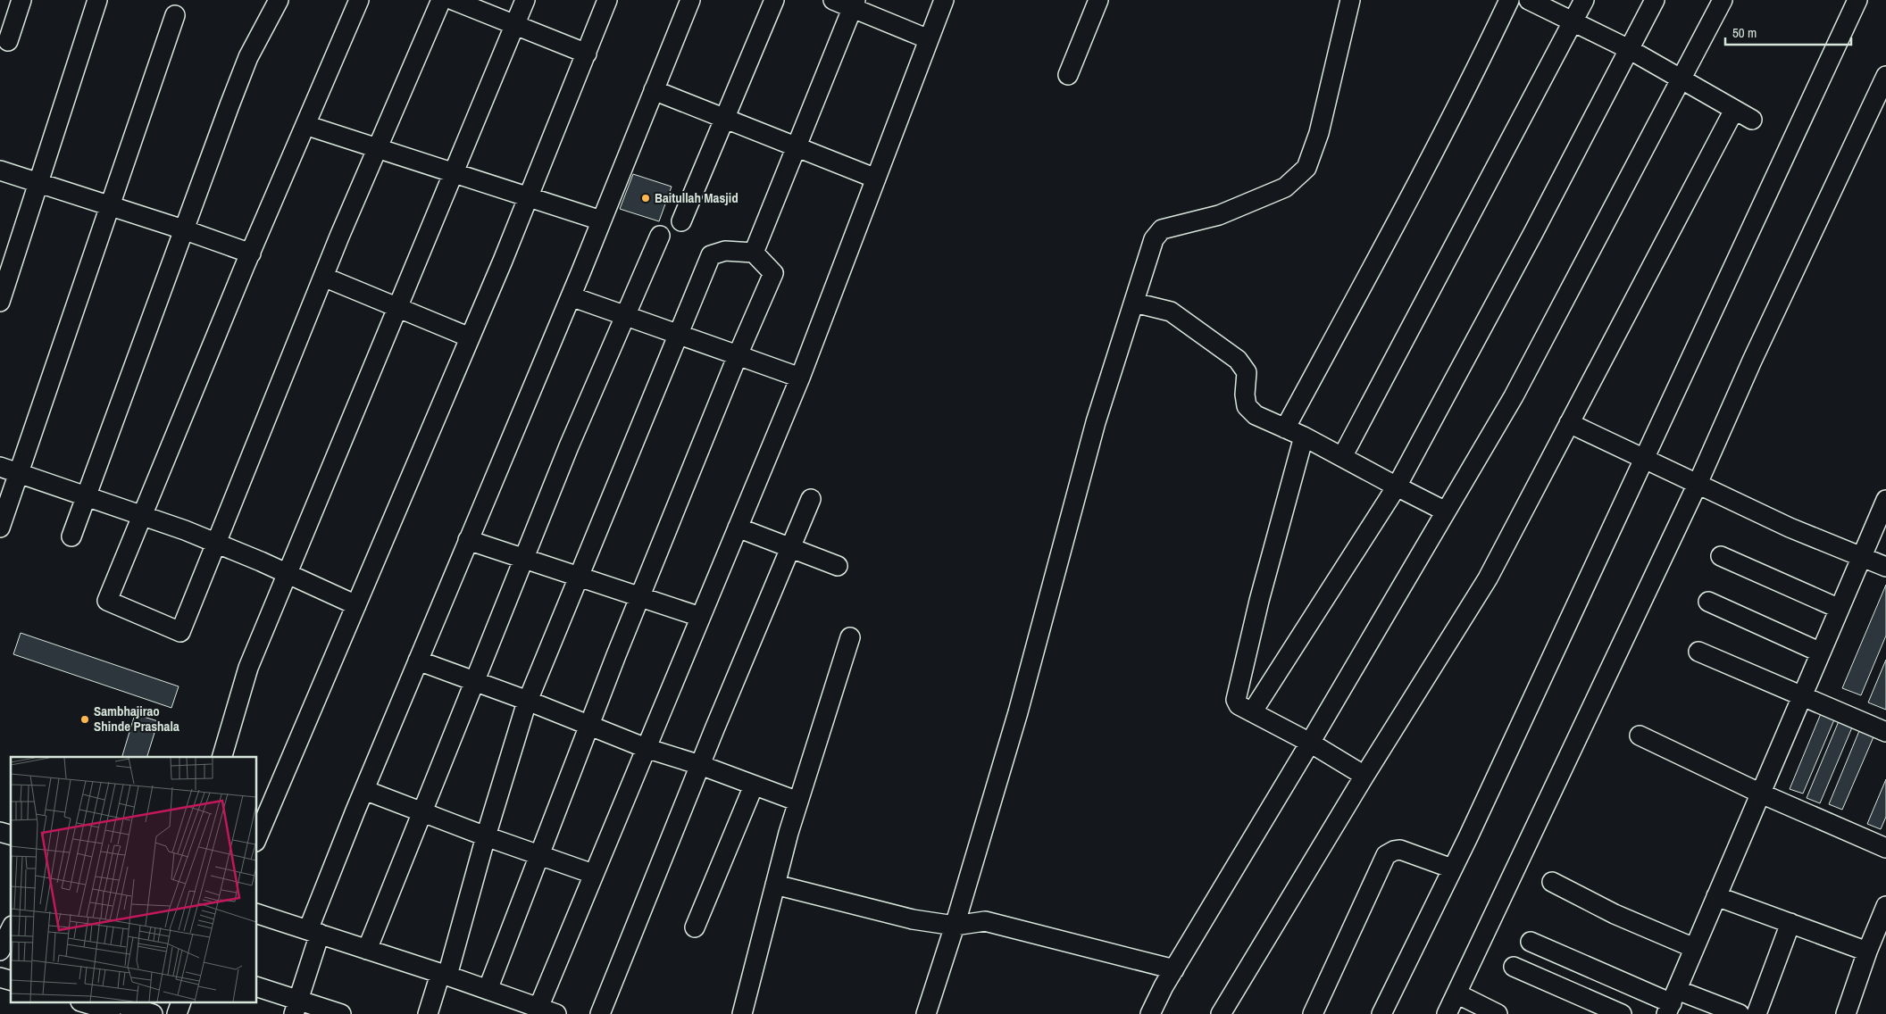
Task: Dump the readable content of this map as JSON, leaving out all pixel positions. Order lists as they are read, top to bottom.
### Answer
{
  "places": ["Baitullah Masjid", "Sambhajirao Shinde Prashala"],
  "scale_bar": "50 m"
}
